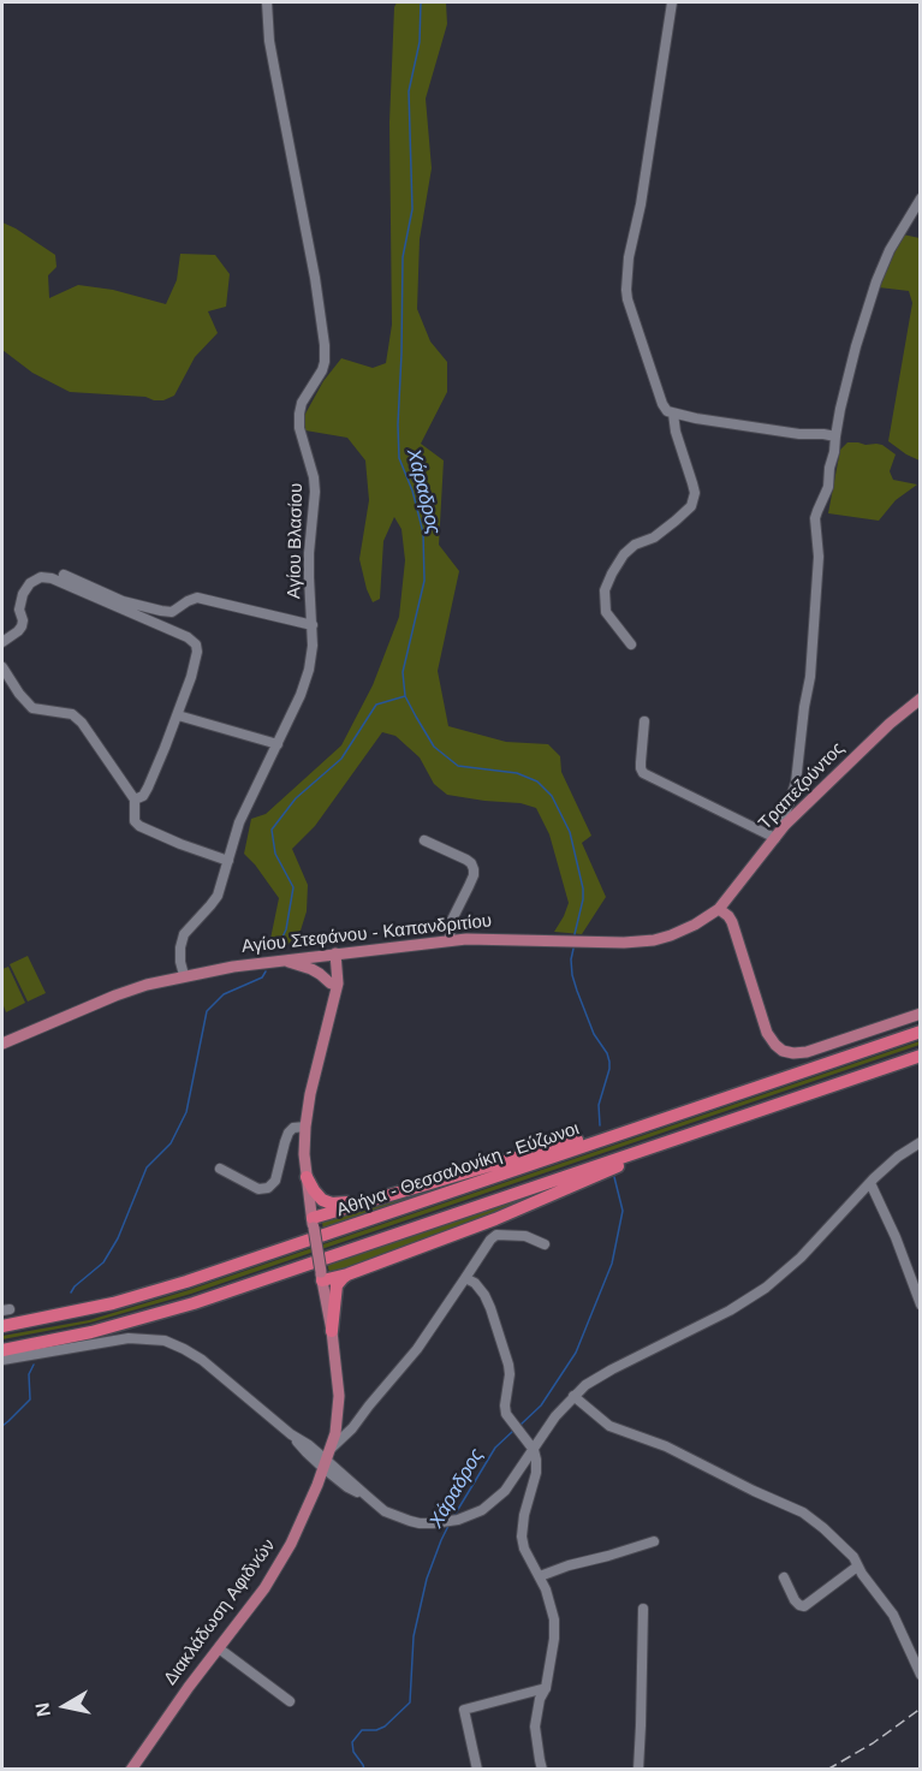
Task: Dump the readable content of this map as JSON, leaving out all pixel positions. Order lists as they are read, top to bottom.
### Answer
{
  "streets": {
    "highway": ["Αθήνα - Θεσσαλονίκη - Εύζωνοι"],
    "main road": ["Τραπεζούντος", "Αγίου Στεφάνου - Καπανδριτίου", "Διακλάδωση Αφιδνών"],
    "street": ["Αγίου Βλασίου"]
  },
  "crossings": [
    ["Αγίου Βλασίου", "Αγίου Στεφάνου - Καπανδριτίου"],
    ["Τραπεζούντος", "Αγίου Στεφάνου - Καπανδριτίου"],
    ["Αγίου Στεφάνου - Καπανδριτίου", "Διακλάδωση Αφιδνών"]
  ],
  "water": ["Χάραδρος"],
  "north": "left"
}
